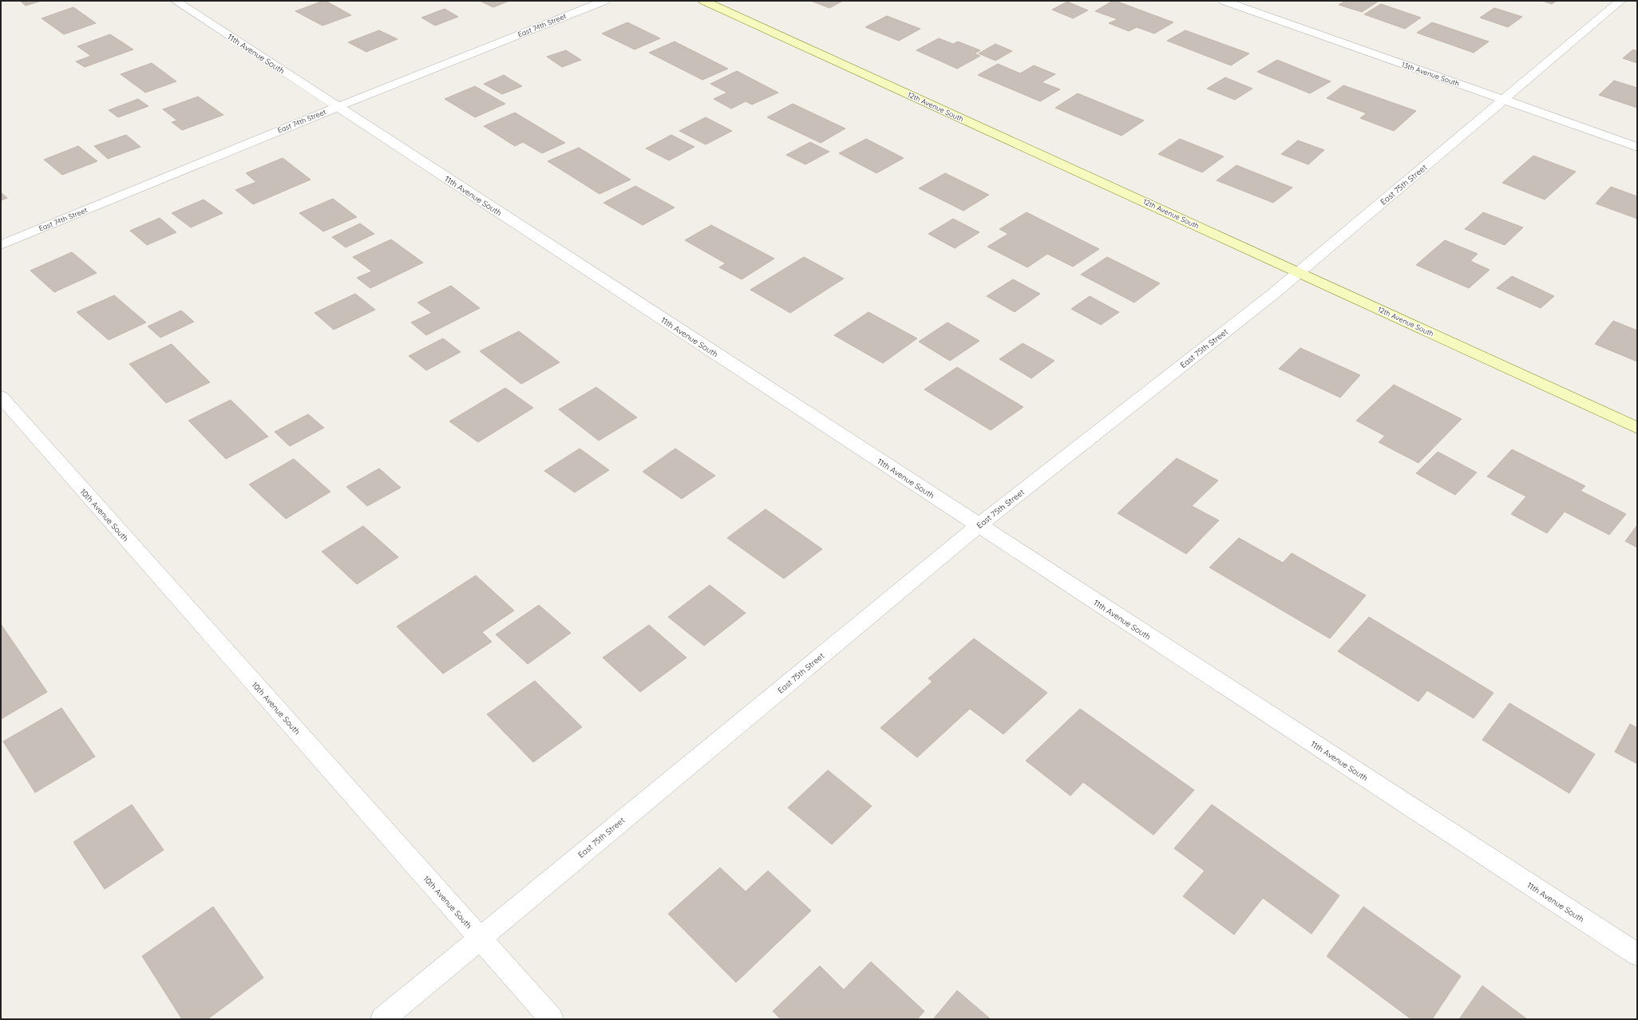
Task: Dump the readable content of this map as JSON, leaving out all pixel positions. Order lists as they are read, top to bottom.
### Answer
{
  "streets": {
    "street": [
      "East 74th Street",
      "11th Avenue South",
      "13th Avenue South",
      "12th Avenue South",
      "East 75th Street",
      "10th Avenue South"
    ]
  },
  "crossings": [
    ["East 74th Street", "11th Avenue South"],
    ["11th Avenue South", "East 75th Street"],
    ["13th Avenue South", "East 75th Street"],
    ["12th Avenue South", "East 75th Street"],
    ["East 75th Street", "10th Avenue South"]
  ]
}
